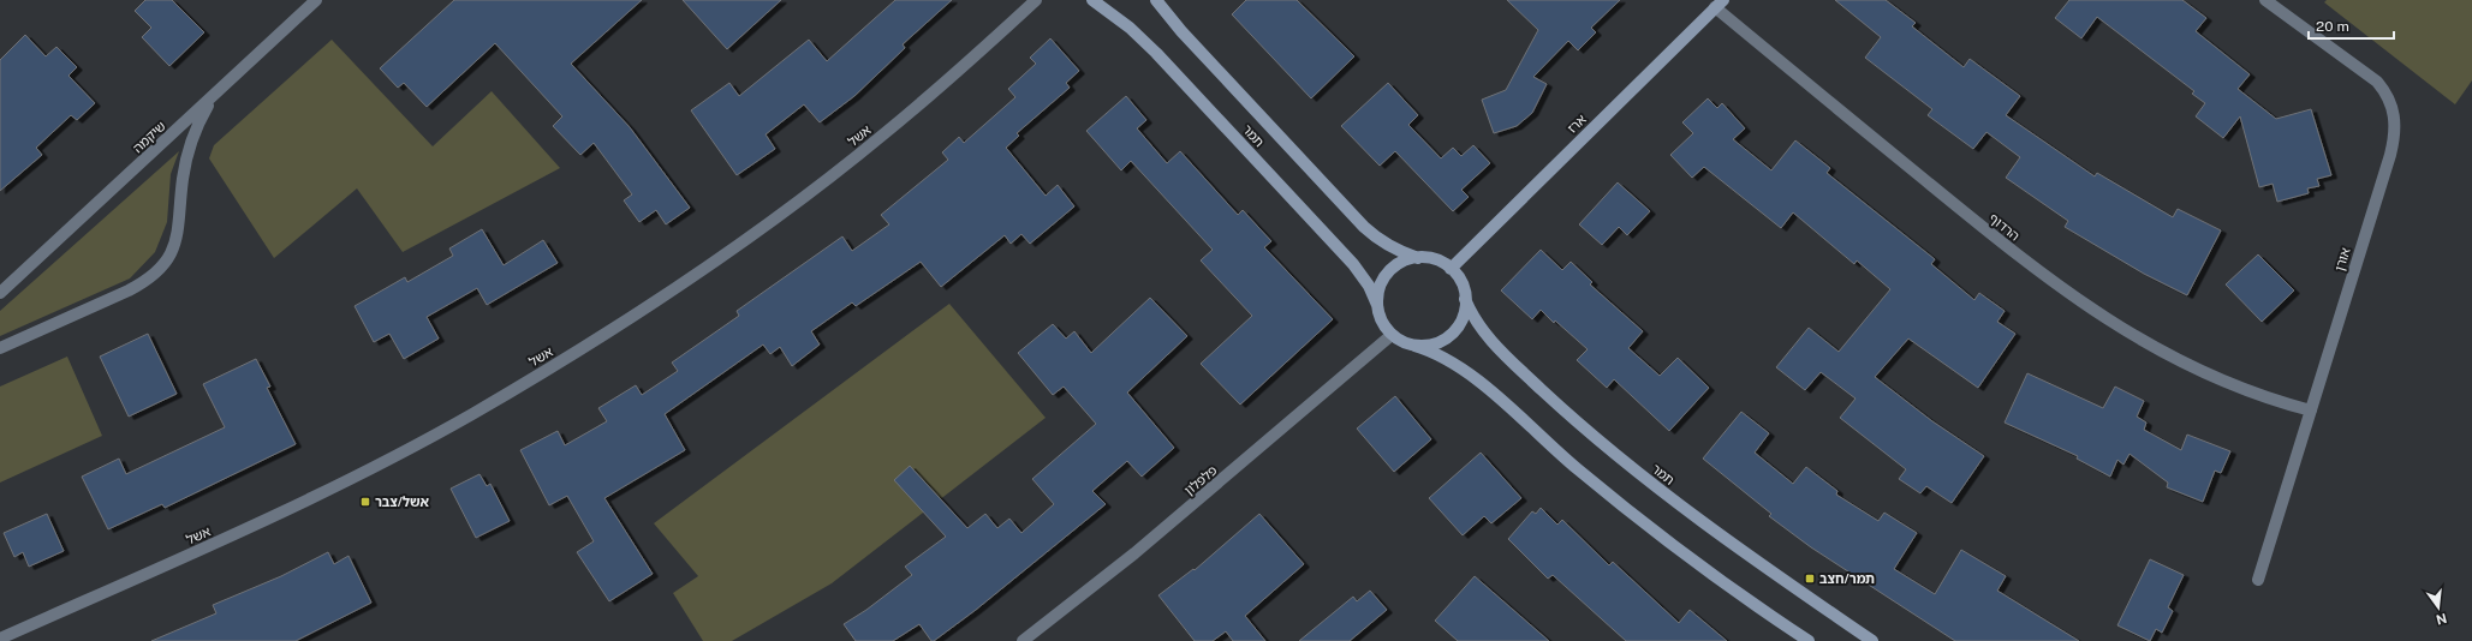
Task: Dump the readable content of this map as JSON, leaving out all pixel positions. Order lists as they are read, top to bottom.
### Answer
{
  "streets": {
    "street": [
      "ארז",
      "אשל",
      "תמר",
      "שיקמה",
      "הרדוף",
      "אורן",
      "פלפלון"
    ]
  },
  "crossings": [
    ["ארז", "תמר"],
    ["ארז", "הרדוף"],
    ["ארז", "פלפלון"],
    ["תמר", "פלפלון"],
    ["הרדוף", "אורן"]
  ],
  "places": {
    "transit": ["אשל/צבר", "תמר/חצב"]
  },
  "scale_bar": "20 m",
  "north": "bottom"
}
